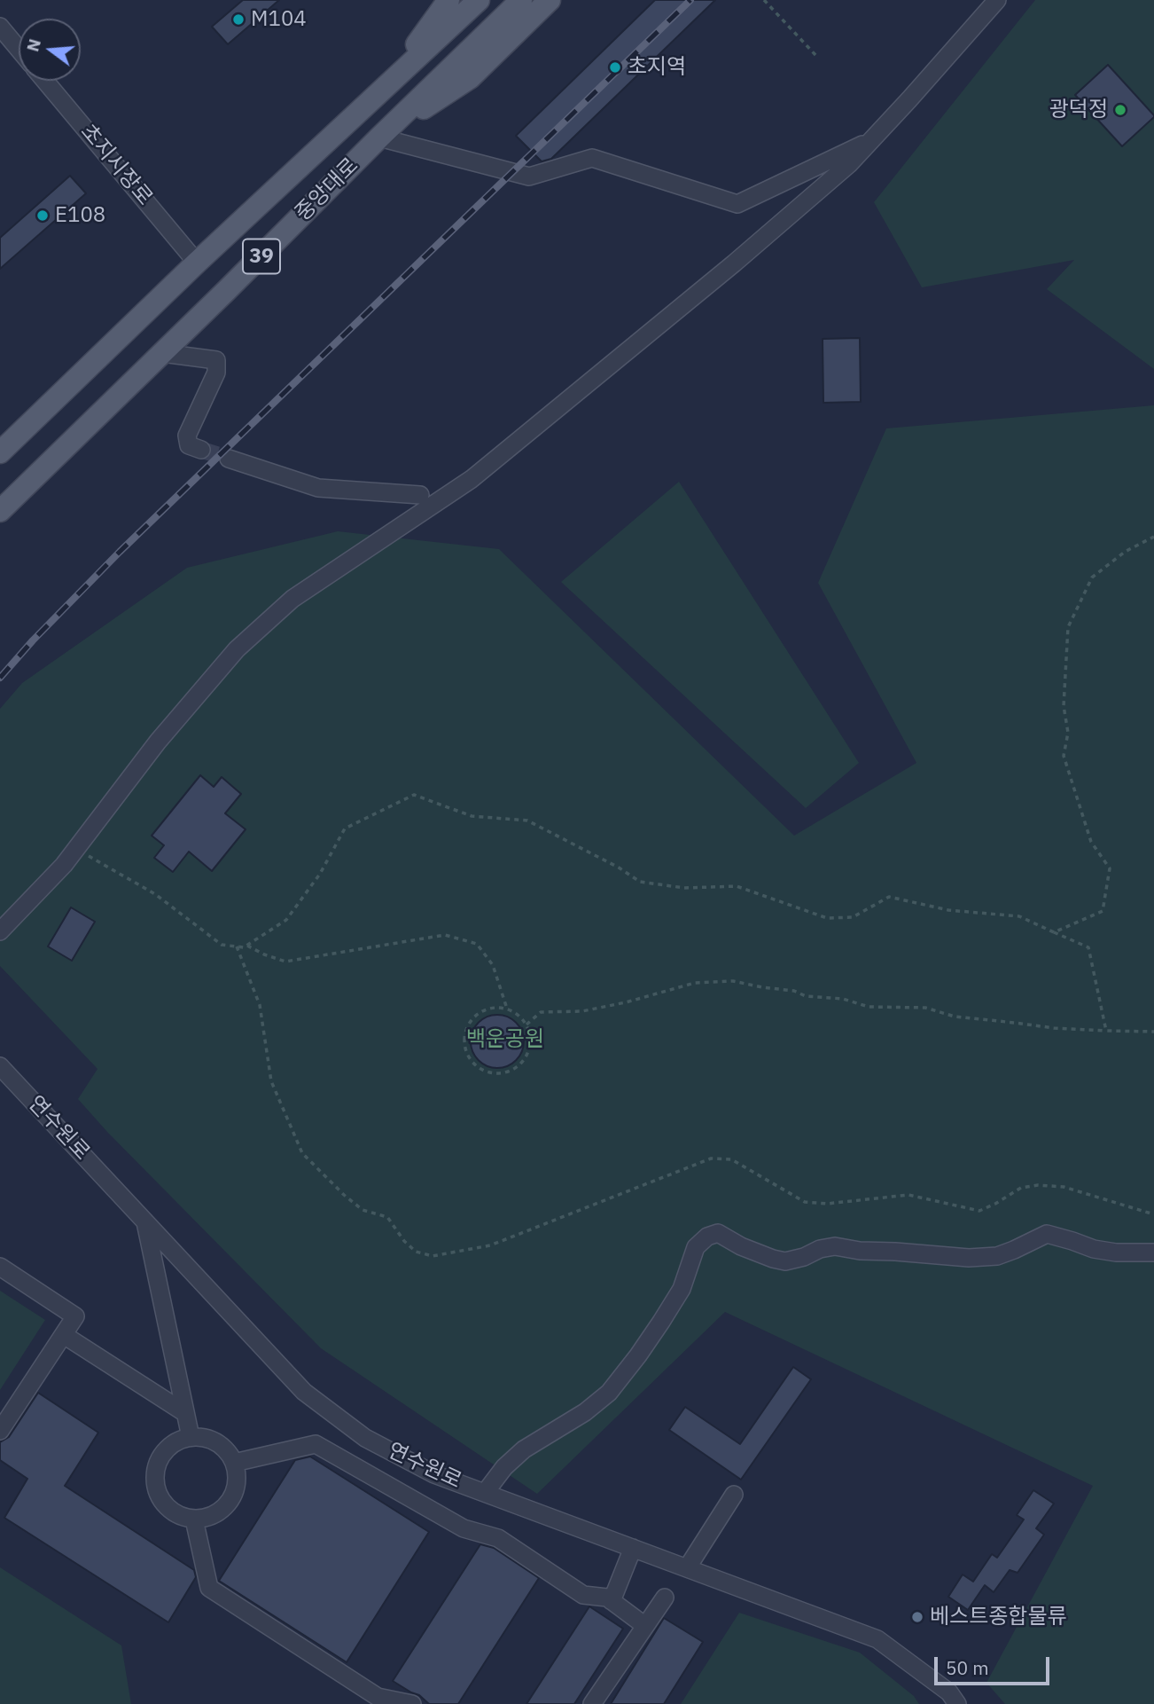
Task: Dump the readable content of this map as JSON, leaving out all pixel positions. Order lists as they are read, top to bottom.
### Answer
{
  "streets": {
    "main road": ["중앙대로", "39"],
    "street": ["초지시장로", "연수원로"]
  },
  "crossings": [
    ["초지시장로", "중앙대로"]
  ],
  "parks": ["백운공원"],
  "places": [
    "M104",
    "초지역",
    "광덕정",
    "E108",
    "베스트종합물류"
  ],
  "scale_bar": "50 m",
  "north": "left"
}
